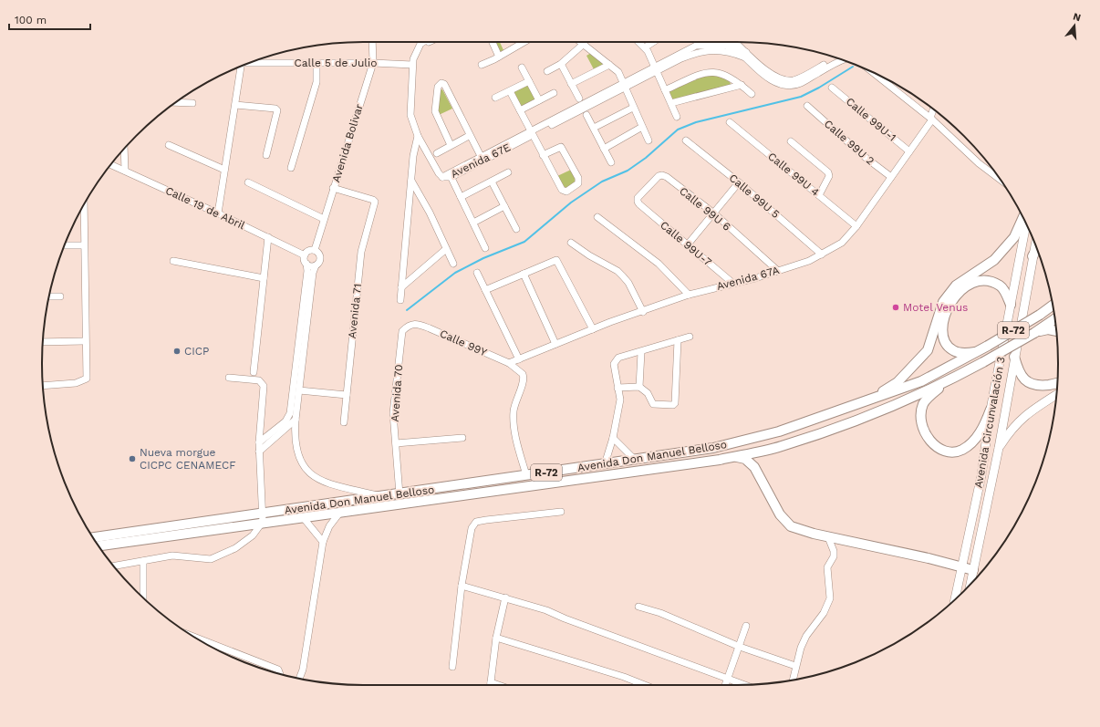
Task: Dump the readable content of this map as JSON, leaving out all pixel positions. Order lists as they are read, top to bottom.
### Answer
{
  "streets": {
    "main road": ["R-72", "Avenida Circunvalación 3", "Avenida Don Manuel Belloso"],
    "street": [
      "Calle 5 de Julio",
      "Calle 99U-1",
      "Calle 99U 2",
      "Avenida Bolivar",
      "Avenida 67E",
      "Calle 99U 4",
      "Calle 99U 5",
      "Calle 19 de Abril",
      "Calle 99U 6",
      "Calle 99U-7",
      "Avenida 67A",
      "Avenida 71",
      "Calle 99Y",
      "Avenida 70"
    ]
  },
  "crossings": [
    ["Calle 5 de Julio", "Avenida Bolivar"],
    ["Calle 99U-1", "Avenida 67A"],
    ["Calle 99U 2", "Avenida 67A"],
    ["Avenida Bolivar", "Calle 19 de Abril"],
    ["Avenida Bolivar", "Avenida 71"],
    ["Calle 99U 4", "Avenida 67A"],
    ["Calle 99U 5", "Avenida 67A"],
    ["Calle 99U 6", "Calle 99U-7"],
    ["Calle 99U 6", "Avenida 67A"],
    ["Calle 99U-7", "Avenida 67A"],
    ["Avenida 67A", "Calle 99Y"],
    ["R-72", "Avenida Don Manuel Belloso"],
    ["Calle 99Y", "Avenida 70"],
    ["Calle 99Y", "Avenida Don Manuel Belloso"],
    ["Avenida 70", "Avenida Don Manuel Belloso"]
  ],
  "places": ["Motel Venus", "CICP", "Nueva morgue CICPC CENAMECF"],
  "scale_bar": "100 m",
  "north": "top"
}
